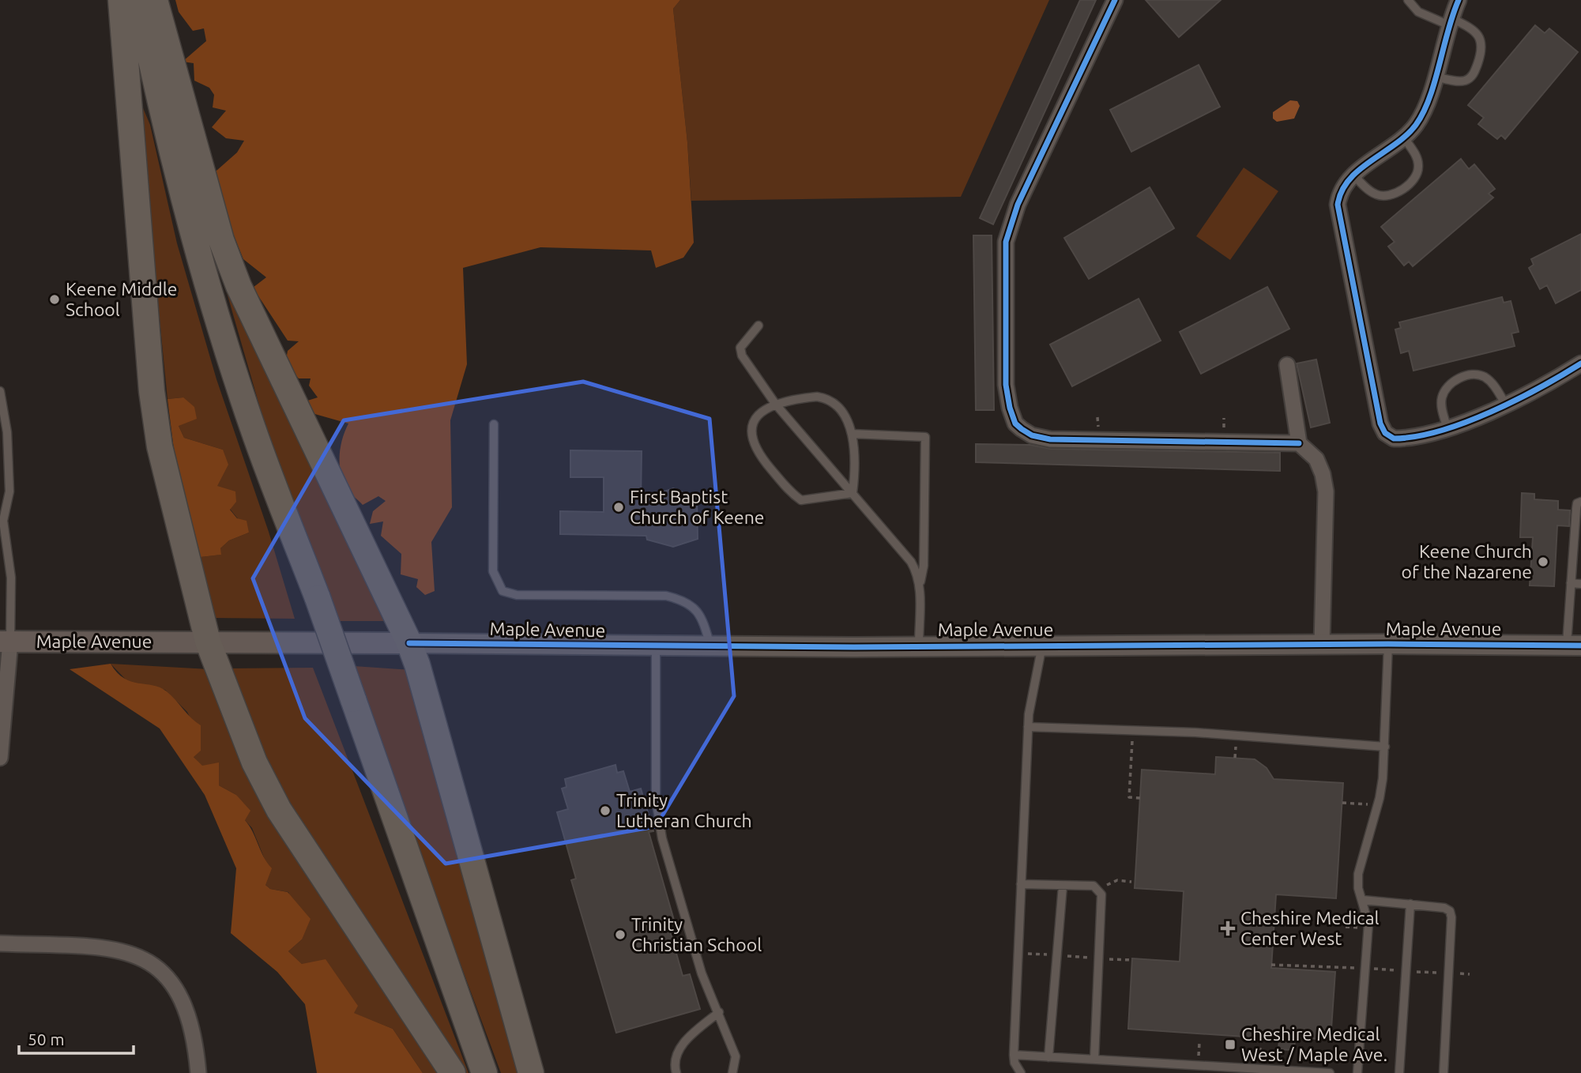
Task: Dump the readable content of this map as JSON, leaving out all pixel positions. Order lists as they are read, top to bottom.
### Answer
{
  "streets": {
    "main road": ["Maple Avenue"]
  },
  "places": {
    "other": [
      "Keene Middle School",
      "First Baptist Church of Keene",
      "Keene Church of the Nazarene",
      "Trinity Lutheran Church",
      "Trinity Christian School"
    ],
    "health": ["Cheshire Medical Center West"],
    "transit": ["Cheshire Medical West / Maple Ave."]
  },
  "scale_bar": "50 m"
}
